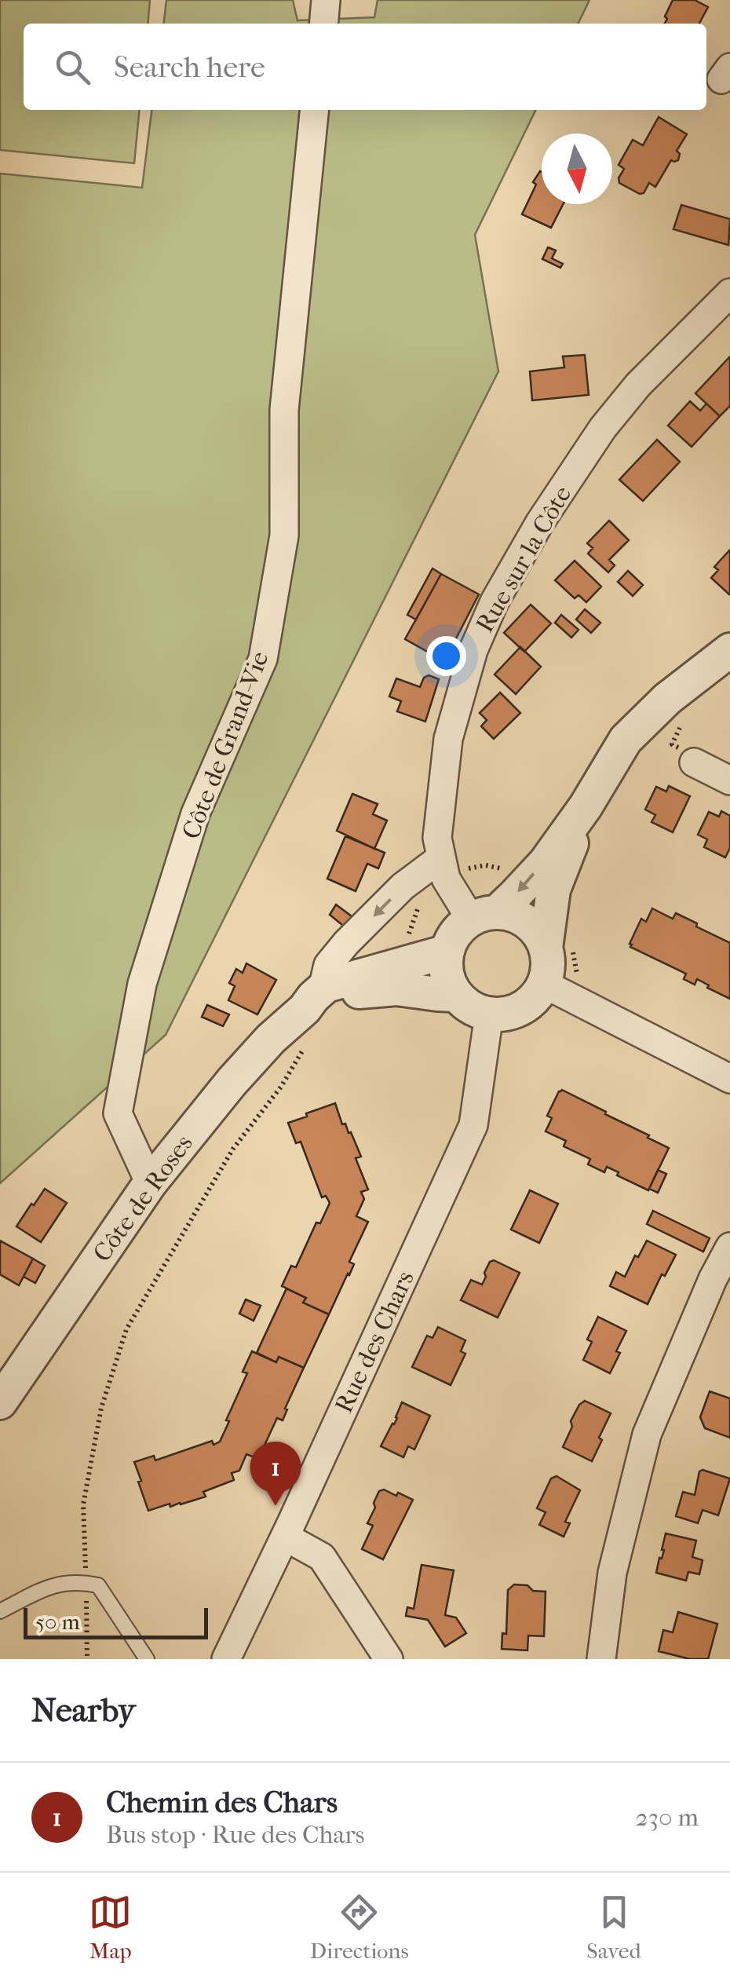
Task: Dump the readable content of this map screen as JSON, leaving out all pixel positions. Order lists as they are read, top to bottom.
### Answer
{
  "streets": {
    "street": [
      "Rue sur la Côte",
      "Côte de Grand-Vie",
      "Côte de Roses",
      "Rue des Chars"
    ]
  },
  "crossings": [
    ["Rue sur la Côte", "Côte de Roses"],
    ["Rue sur la Côte", "Rue des Chars"],
    ["Côte de Grand-Vie", "Côte de Roses"],
    ["Côte de Roses", "Rue des Chars"]
  ],
  "scale_bar": "50 m",
  "north": "bottom",
  "page": {
    "search": "Search here",
    "pins": "1",
    "scale": "50 m",
    "heading": "Nearby",
    "list": [
      {
        "mark": "1",
        "name": "Chemin des Chars",
        "note": "Bus stop · Rue des Chars",
        "value": "230 m"
      }
    ],
    "nav": ["Map", "Directions", "Saved"]
  }
}
